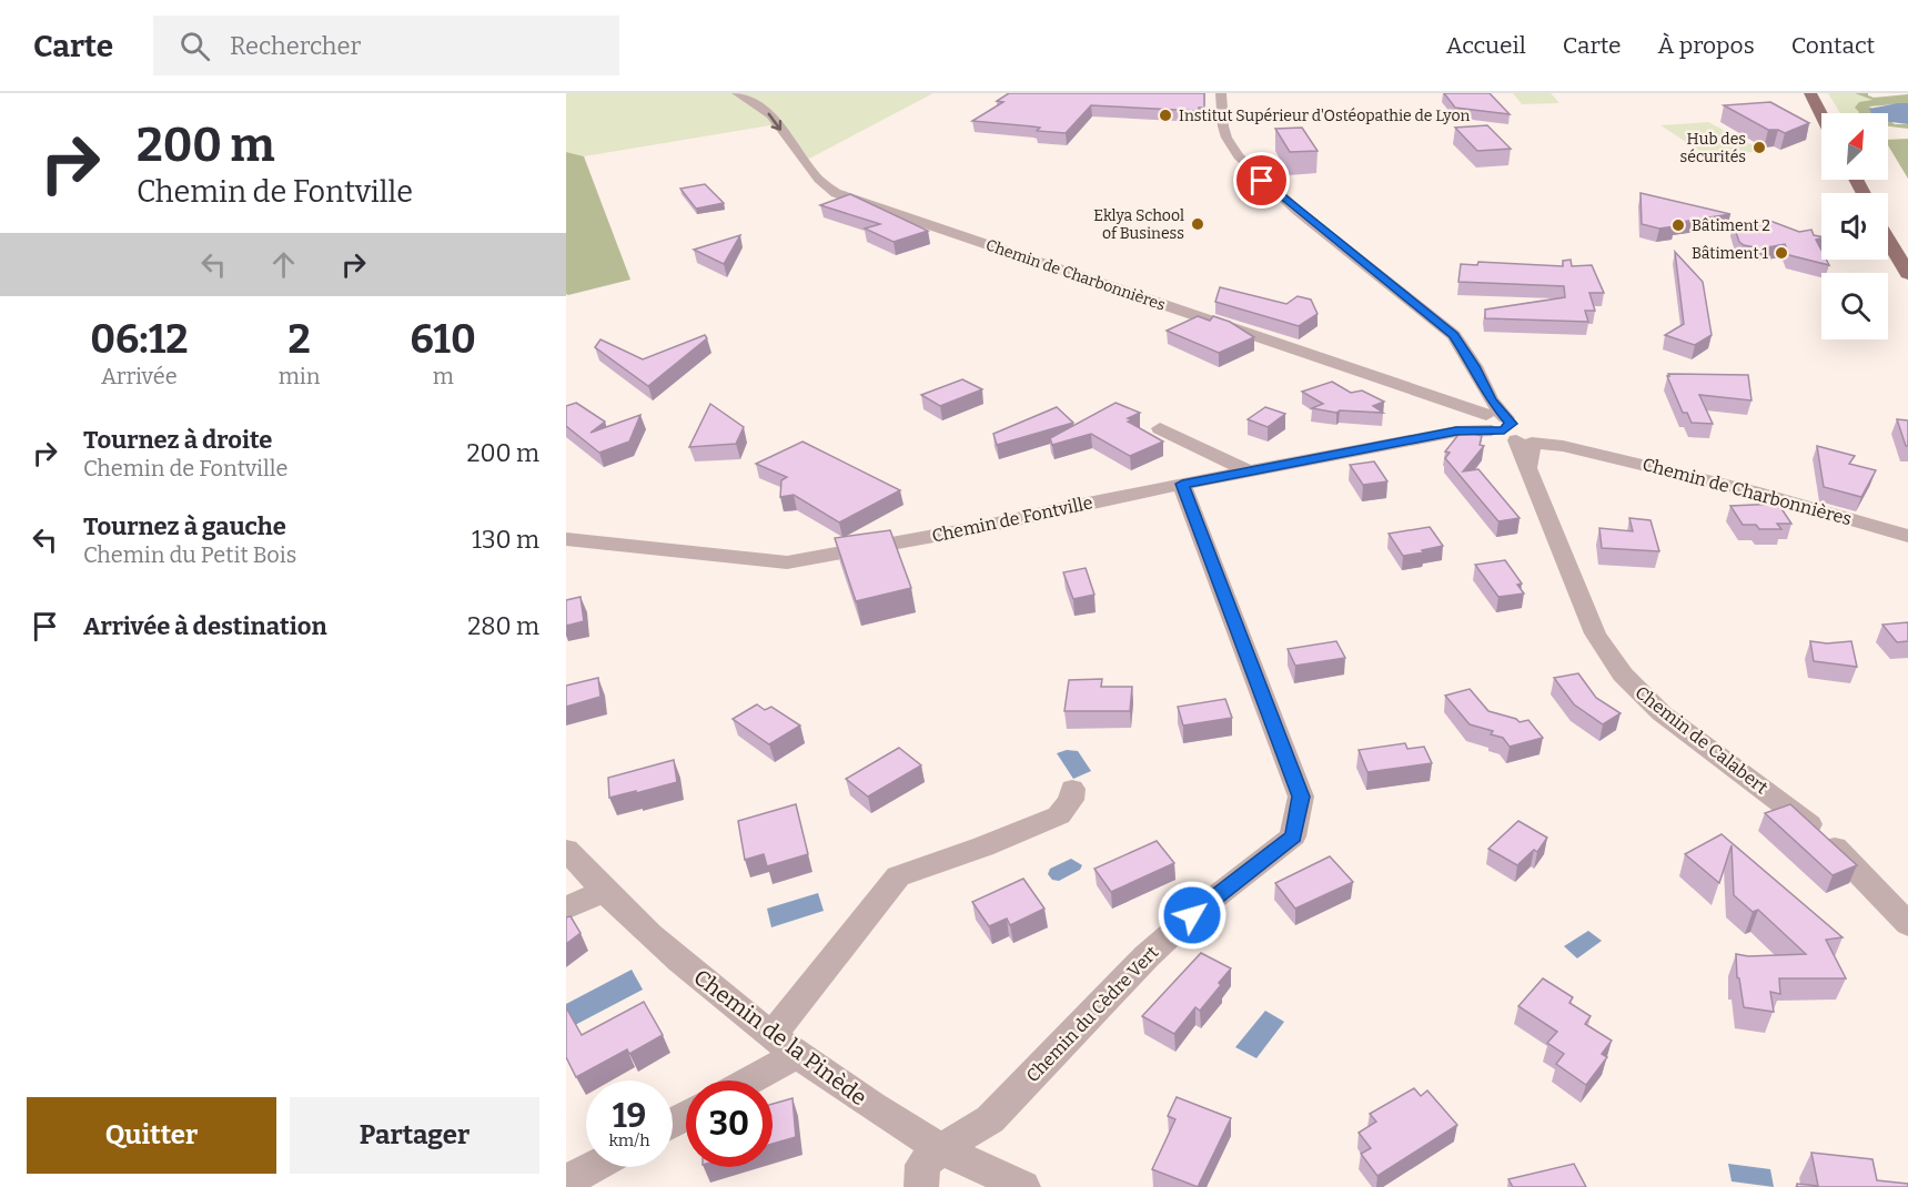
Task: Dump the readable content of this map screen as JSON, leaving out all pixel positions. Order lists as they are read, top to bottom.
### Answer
{
  "streets": {
    "street": [
      "Chemin de Charbonnières",
      "Chemin de Fontville",
      "Chemin de Calabert",
      "Chemin du Cèdre Vert",
      "Chemin de la Pinède"
    ]
  },
  "crossings": [
    ["Chemin de Charbonnières", "Chemin de Fontville"],
    ["Chemin de Charbonnières", "Chemin de Calabert"],
    ["Chemin de Fontville", "Chemin de Calabert"],
    ["Chemin de Fontville", "Chemin du Cèdre Vert"],
    ["Chemin du Cèdre Vert", "Chemin de la Pinède"]
  ],
  "one_way": ["Chemin de Charbonnières"],
  "places": [
    "Institut Supérieur d'Ostéopathie de Lyon",
    "Hub des sécurités",
    "Eklya School of Business",
    "Bâtiment 2",
    "Bâtiment 1"
  ],
  "north": "top right",
  "page": {
    "header": "Carte",
    "search": "Rechercher",
    "nav": [
      "Accueil",
      "Carte",
      "À propos",
      "Contact"
    ],
    "turn": ["200 m", "Chemin de Fontville"],
    "eta": [
      "06:12",
      "Arrivée",
      "2",
      "min",
      "610",
      "m"
    ],
    "list": [
      {
        "name": "Tournez à droite",
        "note": "Chemin de Fontville",
        "value": "200 m"
      },
      {
        "name": "Tournez à gauche",
        "note": "Chemin du Petit Bois",
        "value": "130 m"
      },
      {
        "name": "Arrivée à destination",
        "value": "280 m"
      }
    ],
    "speed": "19 km/h",
    "limit": "30",
    "buttons": ["Quitter", "Partager"]
  }
}
